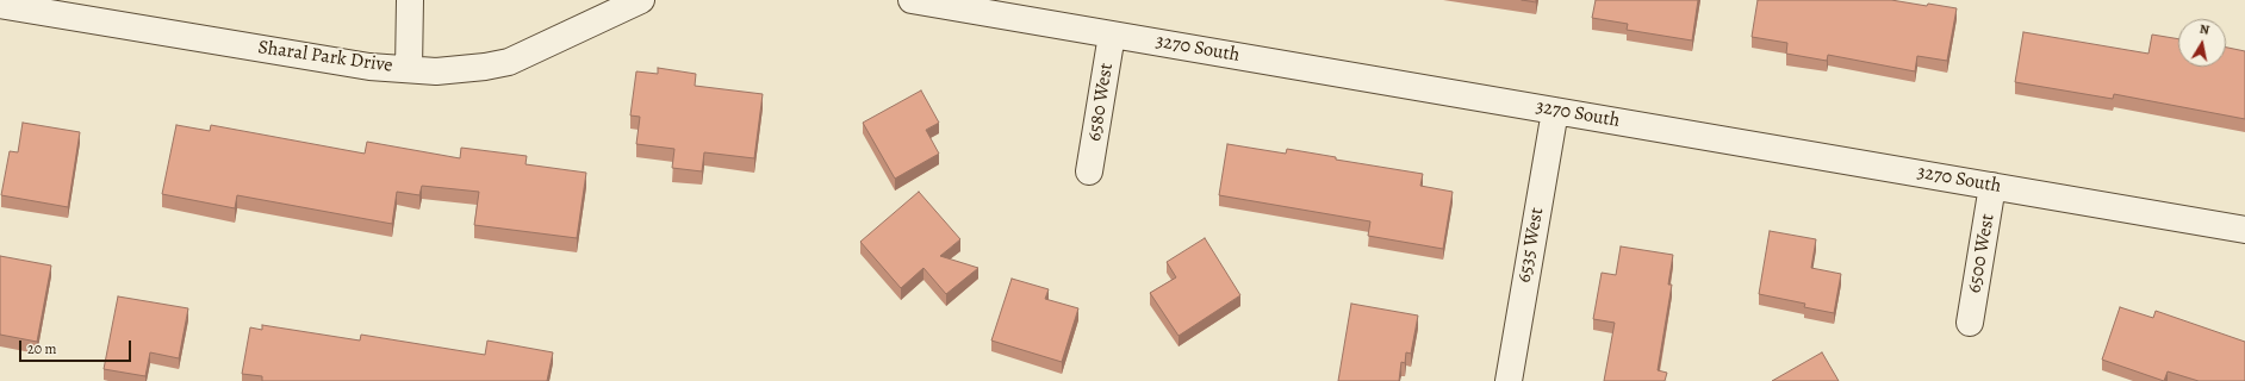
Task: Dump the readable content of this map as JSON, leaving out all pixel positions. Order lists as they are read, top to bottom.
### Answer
{
  "streets": {
    "street": [
      "3270 South",
      "Sharal Park Drive",
      "6580 West",
      "6535 West",
      "6500 West"
    ]
  },
  "crossings": [
    ["3270 South", "6580 West"],
    ["3270 South", "6535 West"],
    ["3270 South", "6500 West"]
  ],
  "scale_bar": "20 m",
  "north": "top"
}
